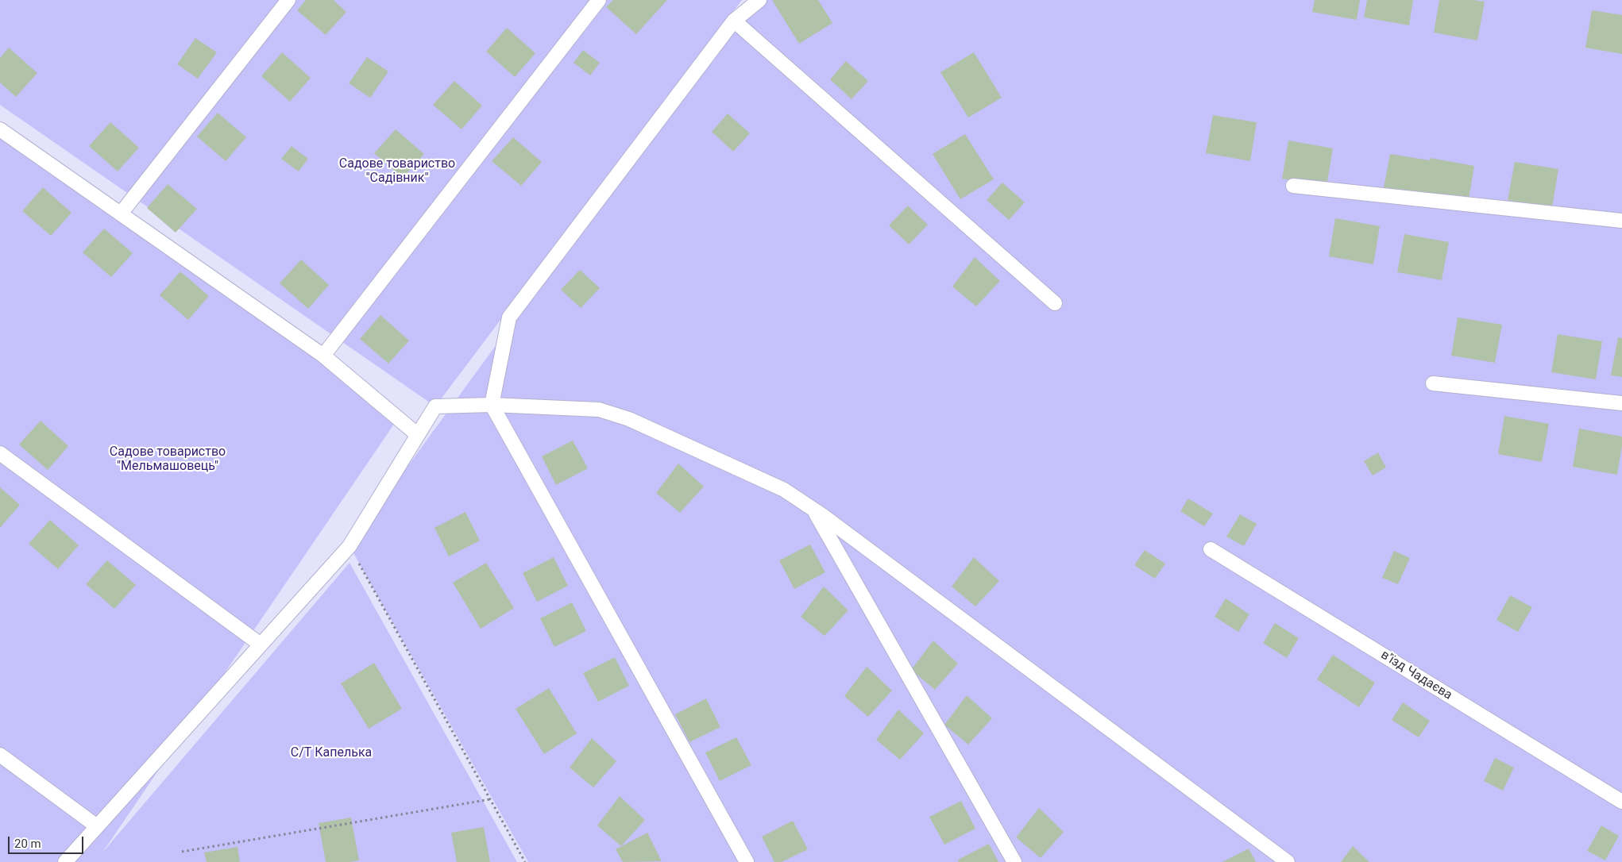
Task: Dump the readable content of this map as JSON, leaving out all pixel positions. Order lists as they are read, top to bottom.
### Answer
{
  "streets": {
    "lane": ["в'їзд Чадаєва"]
  },
  "parks": ["Садове товариство \"Садівник\"", "Садове товариство \"Мельмашовець\"", "С/Т Капелька"],
  "scale_bar": "20 m"
}
